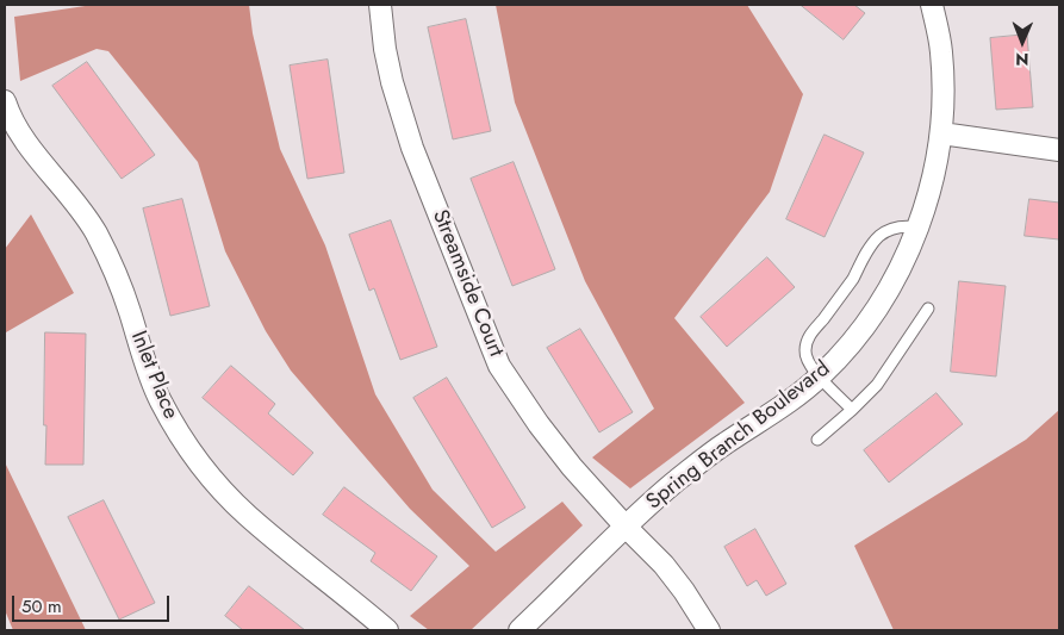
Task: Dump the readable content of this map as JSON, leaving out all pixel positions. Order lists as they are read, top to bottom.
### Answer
{
  "streets": {
    "street": ["Streamside Court", "Inlet Place", "Spring Branch Boulevard"]
  },
  "crossings": [
    ["Streamside Court", "Spring Branch Boulevard"]
  ],
  "scale_bar": "50 m",
  "north": "bottom"
}
